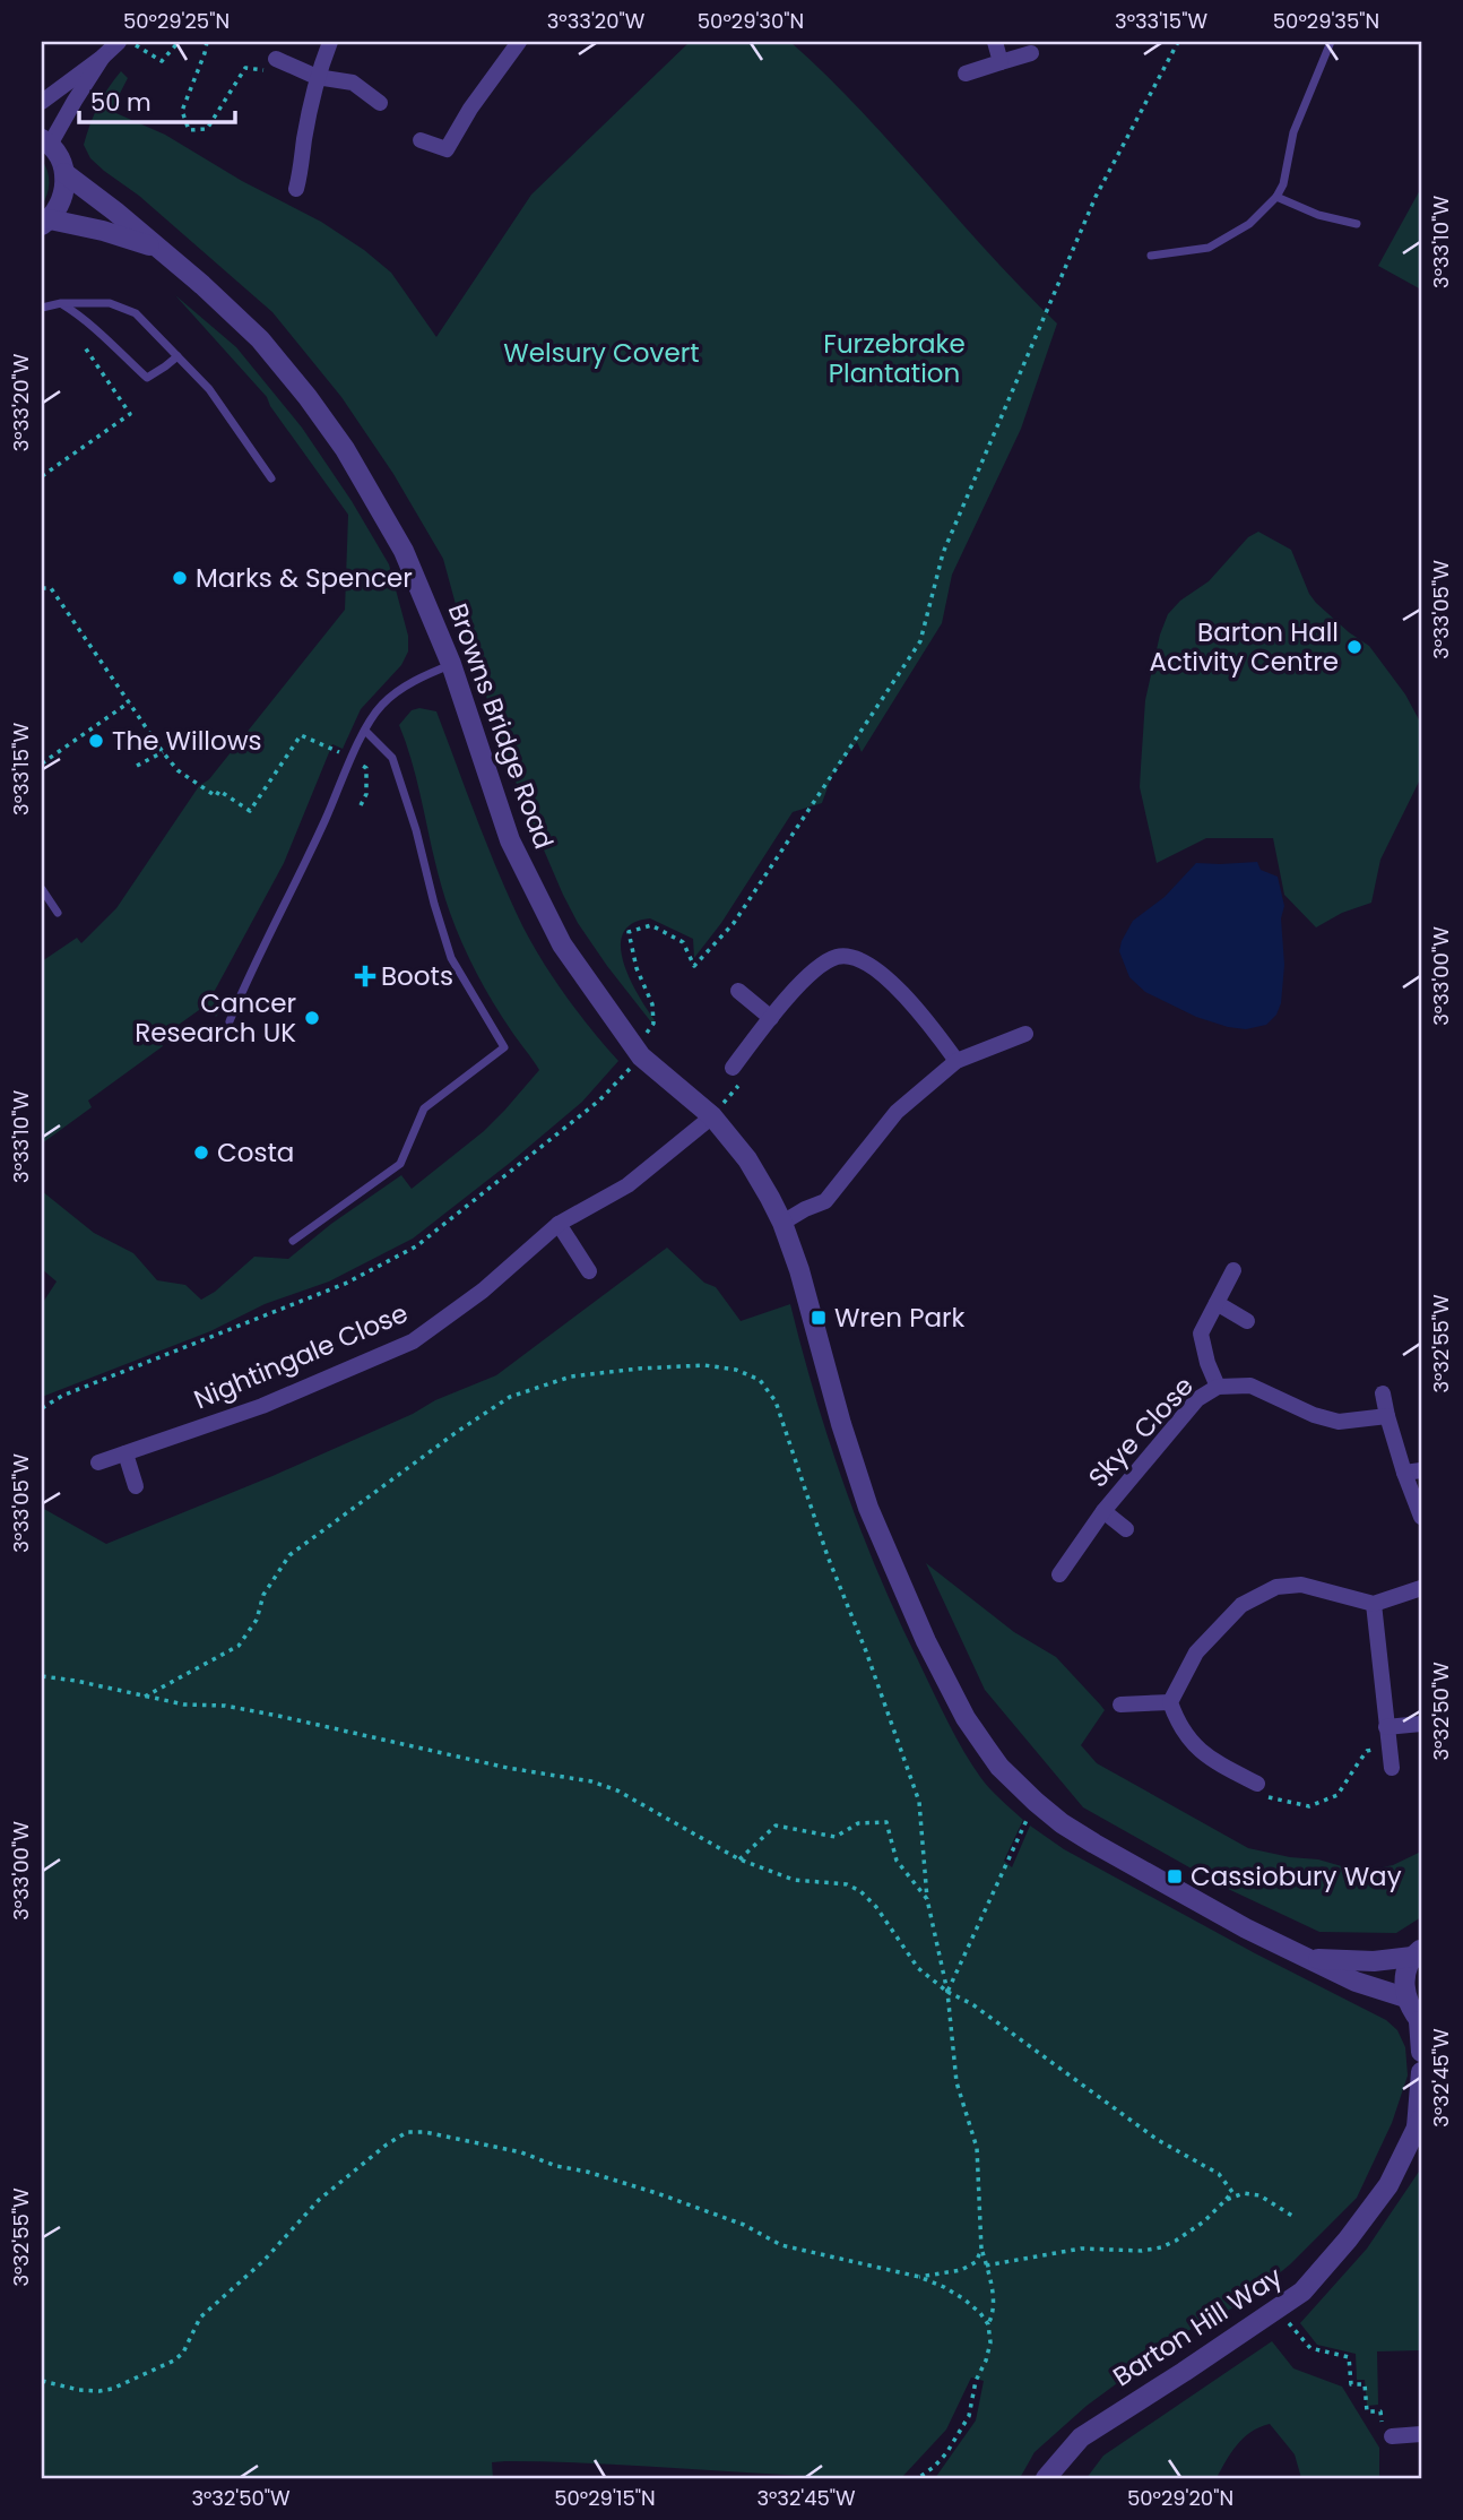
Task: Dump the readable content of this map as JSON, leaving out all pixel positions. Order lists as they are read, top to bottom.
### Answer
{
  "streets": {
    "street": [
      "Browns Bridge Road",
      "Nightingale Close",
      "Skye Close",
      "Barton Hill Way"
    ]
  },
  "crossings": [
    ["Browns Bridge Road", "Nightingale Close"]
  ],
  "parks": ["Furzebrake Plantation", "Welsury Covert"],
  "places": {
    "other": [
      "Marks & Spencer",
      "Barton Hall Activity Centre",
      "The Willows",
      "Cancer Research UK",
      "Costa"
    ],
    "health": ["Boots"],
    "transit": ["Wren Park", "Cassiobury Way"]
  },
  "scale_bar": "50 m",
  "coordinates": [
    "50°29'25\"N",
    "3°33'20\"W",
    "50°29'30\"N",
    "3°33'15\"W",
    "50°29'35\"N",
    "3°33'10\"W",
    "3°33'05\"W",
    "3°33'00\"W",
    "3°32'55\"W",
    "3°32'50\"W",
    "3°32'45\"W",
    "50°29'15\"N",
    "50°29'20\"N"
  ]
}
